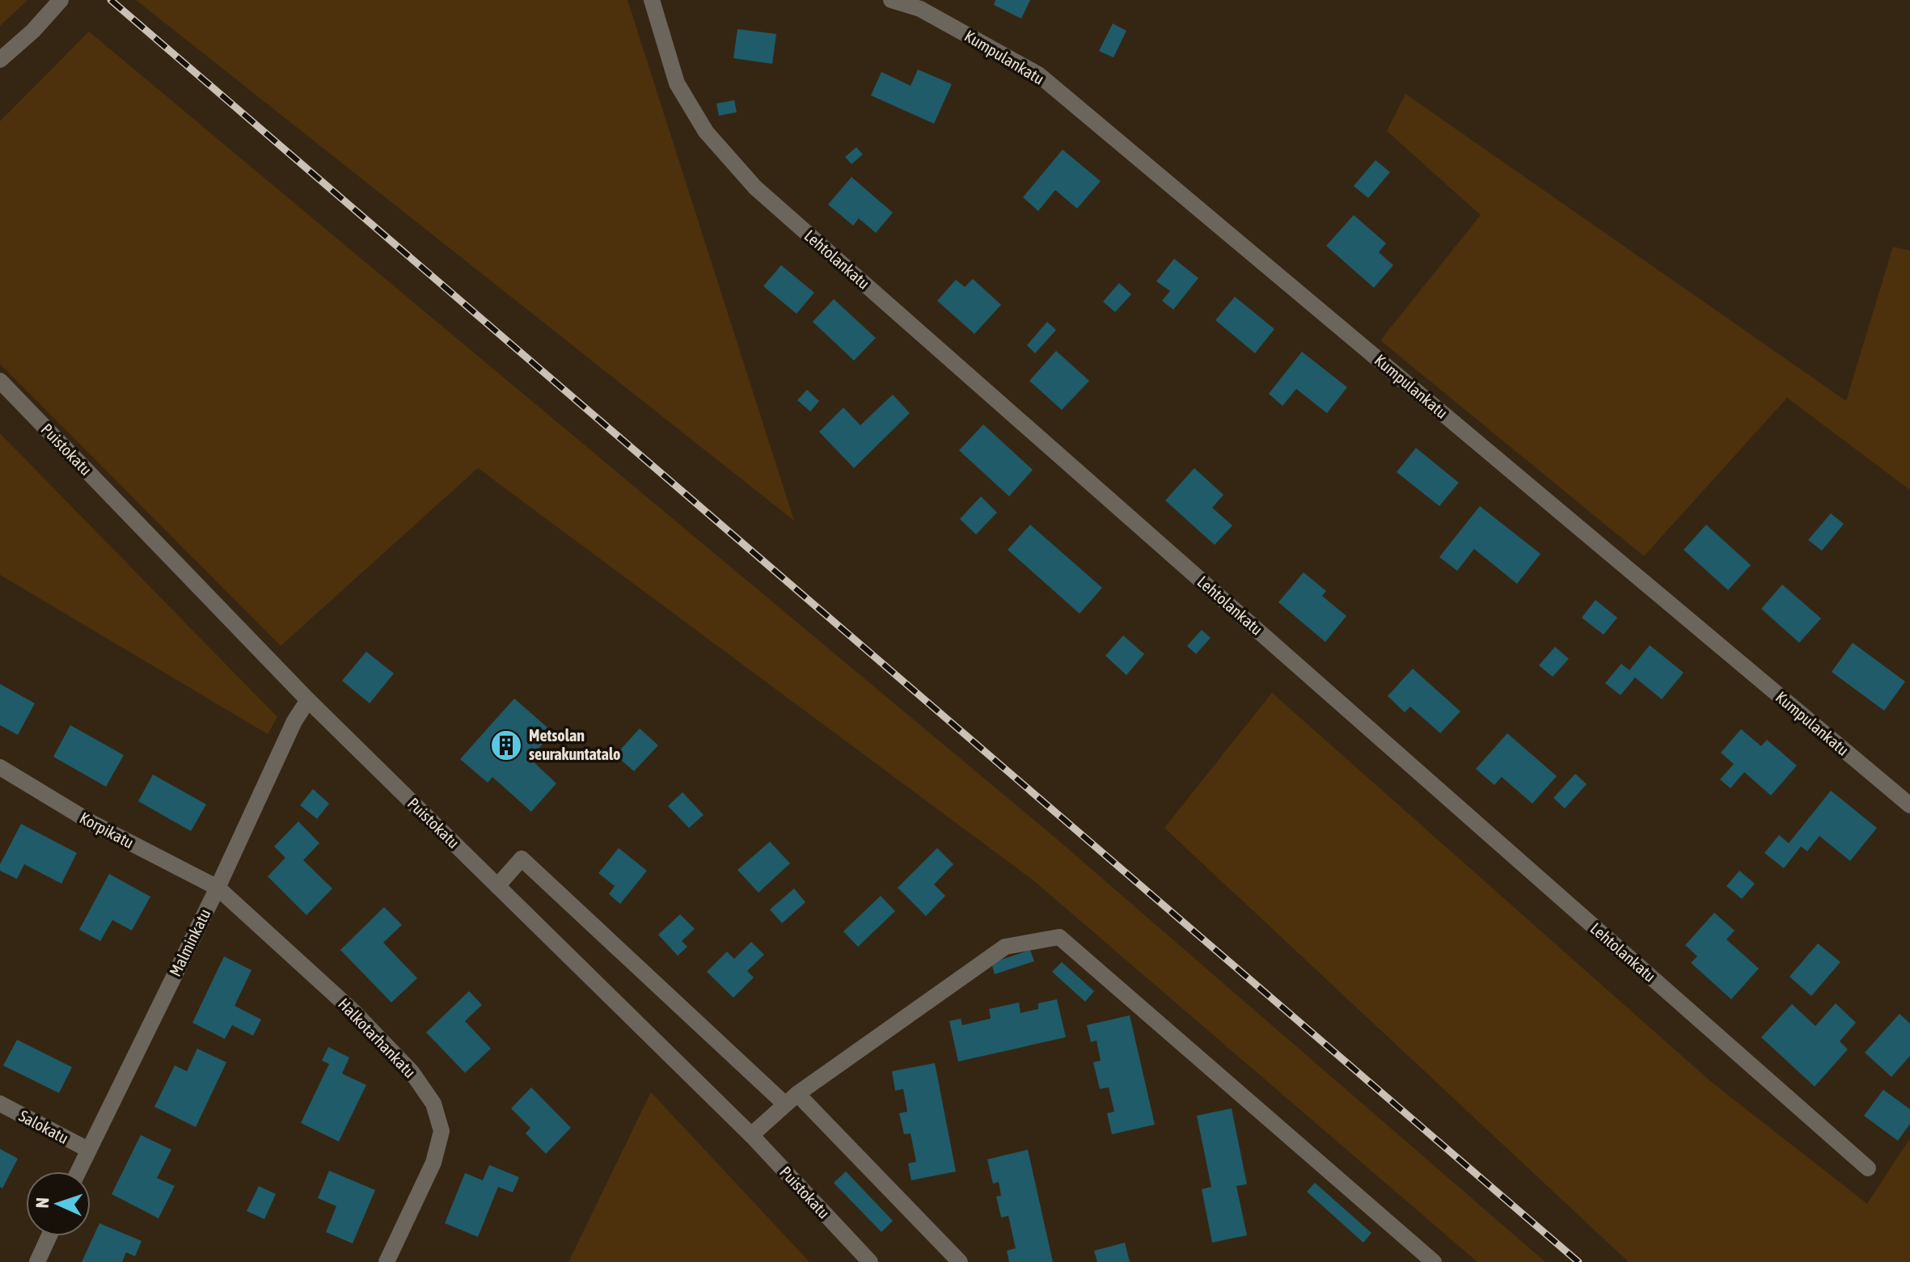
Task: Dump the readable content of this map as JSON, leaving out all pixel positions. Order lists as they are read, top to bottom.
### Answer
{
  "streets": {
    "street": [
      "Kumpulankatu",
      "Lehtolankatu",
      "Puistokatu",
      "Korpikatu",
      "Malminkatu",
      "Halkotarhankatu",
      "Salokatu"
    ]
  },
  "crossings": [
    ["Puistokatu", "Malminkatu"],
    ["Korpikatu", "Malminkatu"],
    ["Korpikatu", "Halkotarhankatu"],
    ["Malminkatu", "Halkotarhankatu"],
    ["Malminkatu", "Salokatu"]
  ],
  "places": {
    "building": ["Metsolan seurakuntatalo"]
  },
  "north": "left"
}
